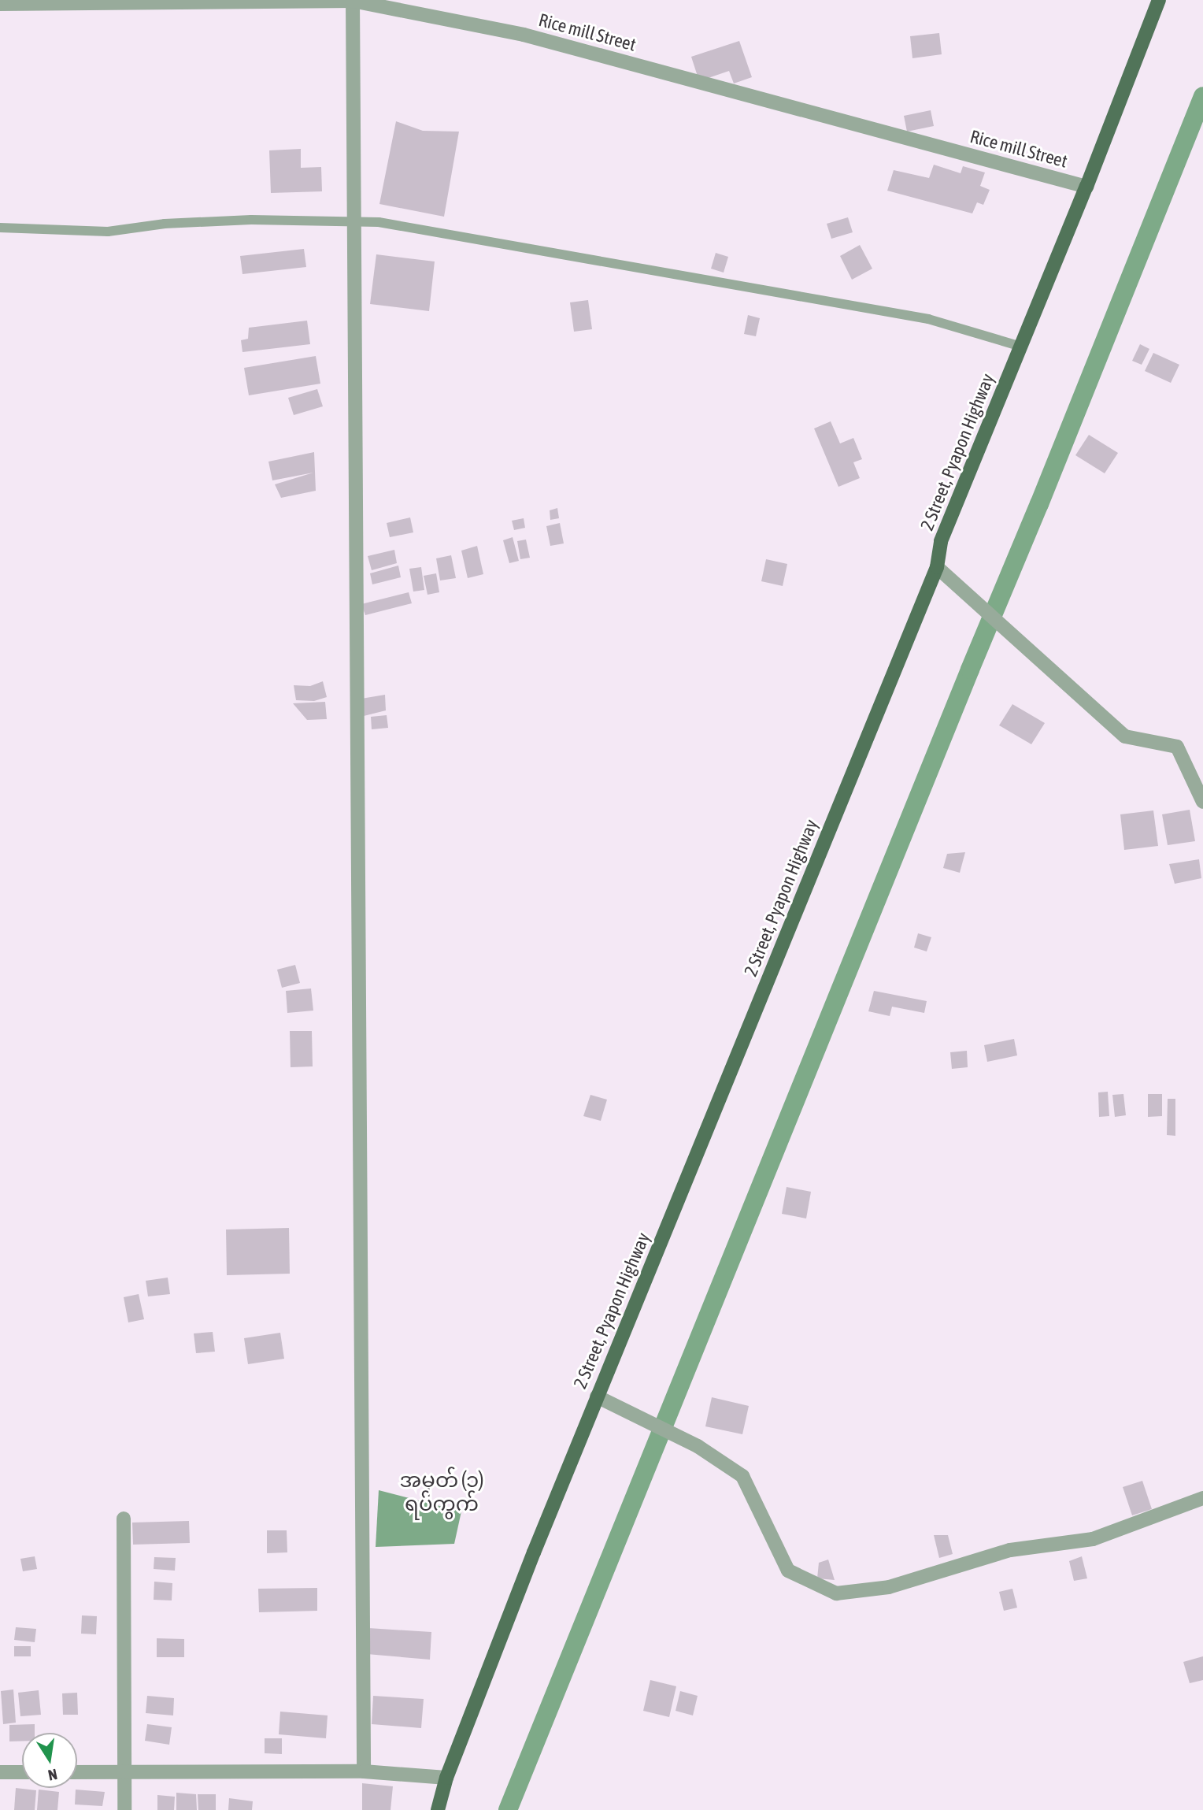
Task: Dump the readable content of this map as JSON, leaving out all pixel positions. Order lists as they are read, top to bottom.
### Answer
{
  "streets": {
    "main road": ["2 Street, Pyapon Highway"],
    "street": ["Rice mill Street"]
  },
  "crossings": [
    ["Rice mill Street", "2 Street, Pyapon Highway"]
  ],
  "districts": ["အမှတ် (၁) ရပ်ကွက်"],
  "north": "bottom"
}
